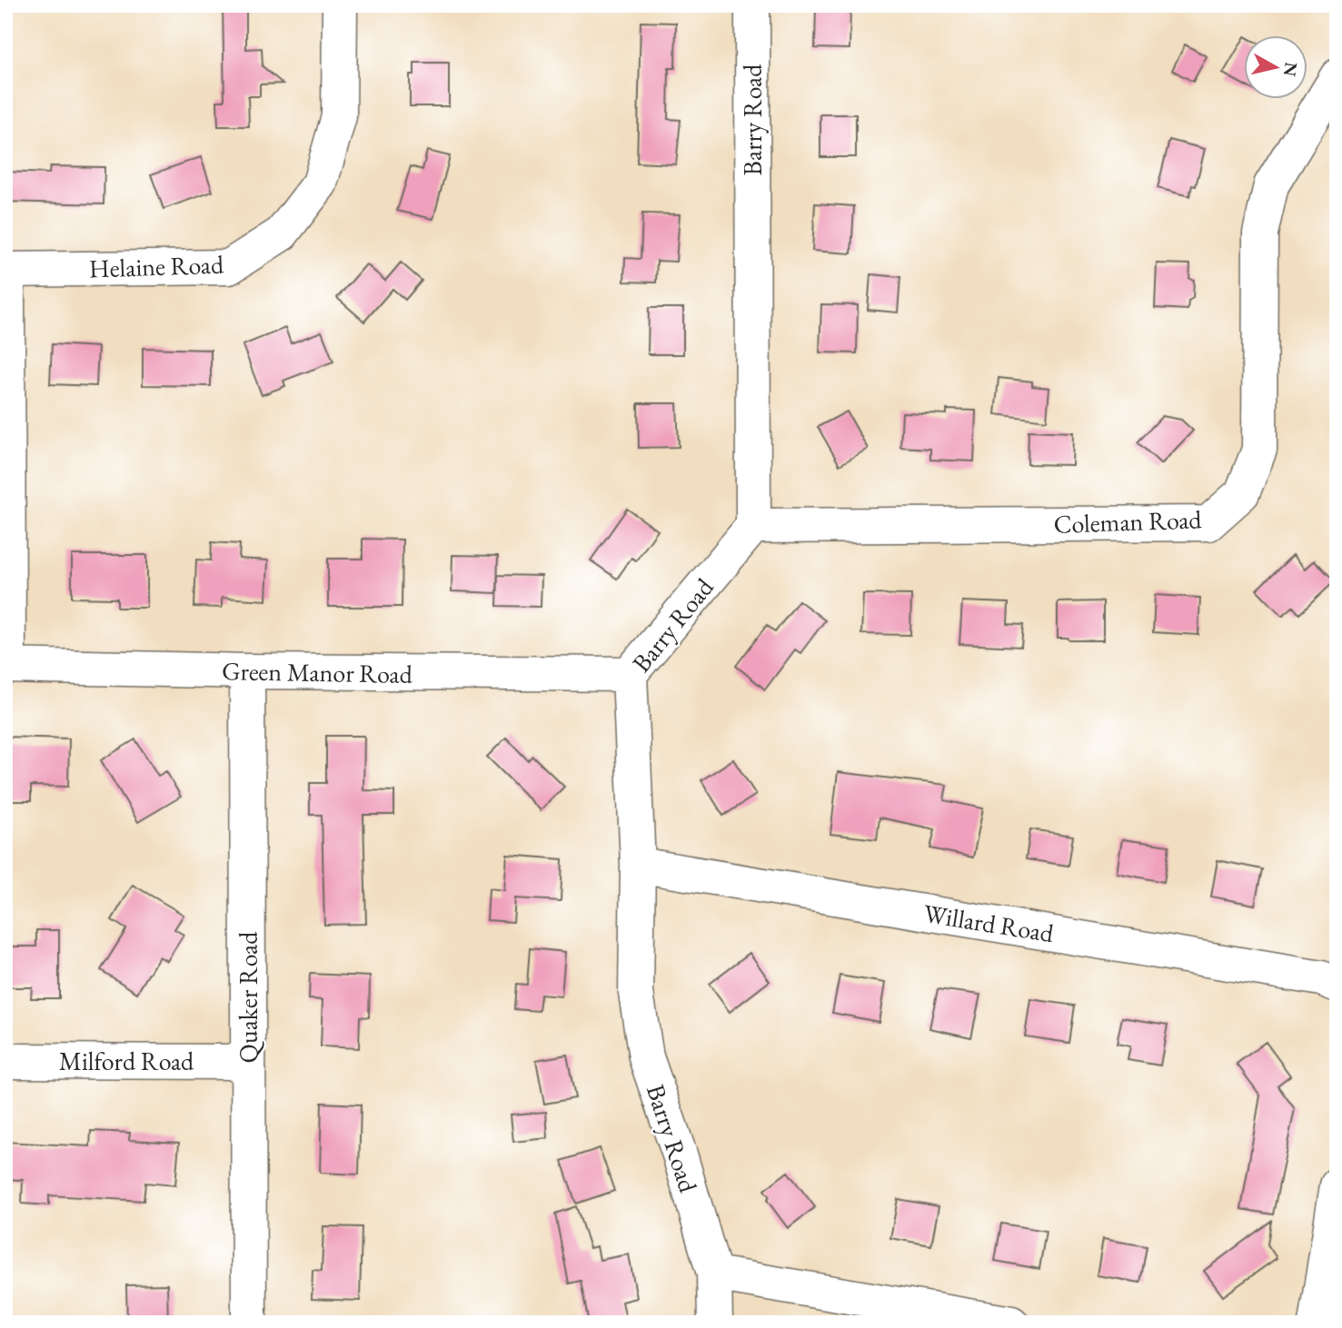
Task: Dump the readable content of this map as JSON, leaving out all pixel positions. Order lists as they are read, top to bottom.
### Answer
{
  "streets": {
    "street": [
      "Barry Road",
      "Helaine Road",
      "Coleman Road",
      "Green Manor Road",
      "Willard Road",
      "Quaker Road",
      "Milford Road"
    ]
  },
  "crossings": [
    ["Barry Road", "Coleman Road"],
    ["Barry Road", "Green Manor Road"],
    ["Barry Road", "Willard Road"],
    ["Green Manor Road", "Quaker Road"],
    ["Quaker Road", "Milford Road"]
  ],
  "north": "right"
}
